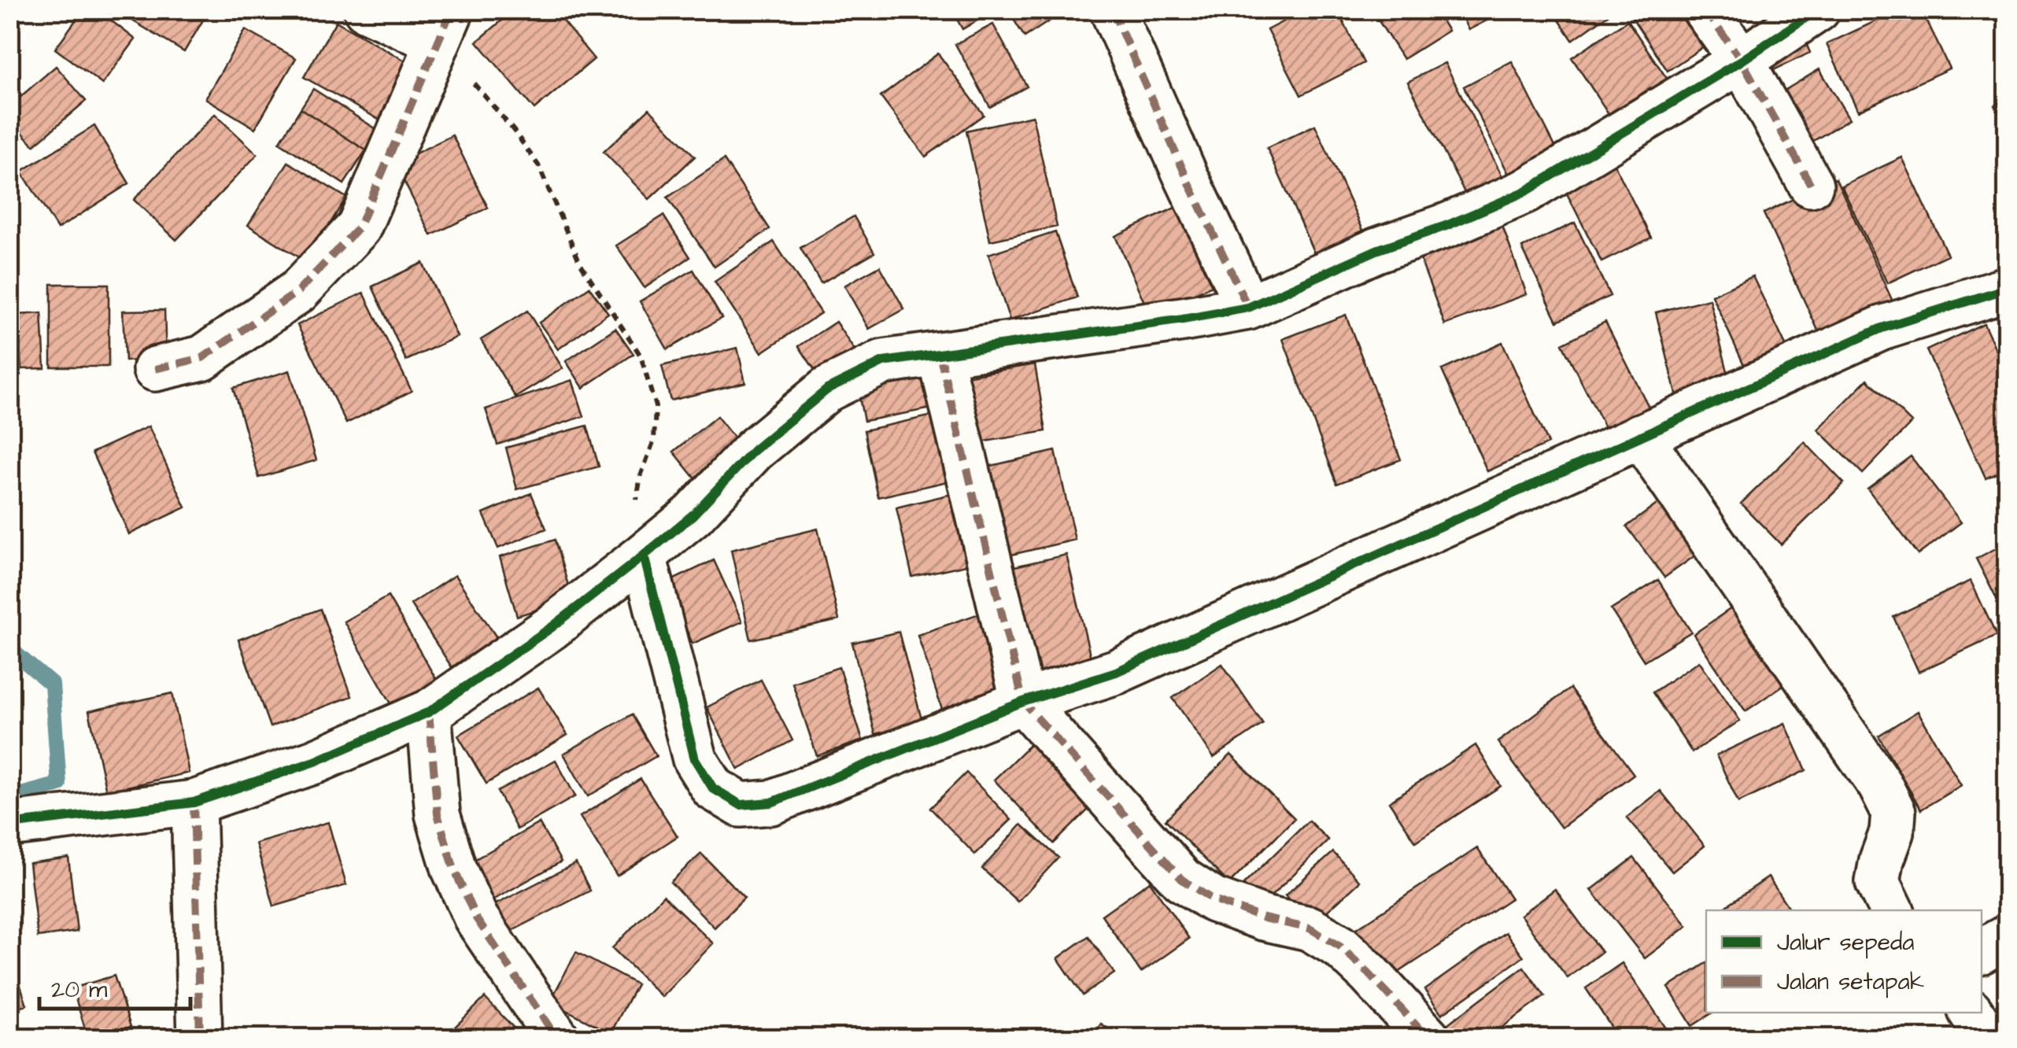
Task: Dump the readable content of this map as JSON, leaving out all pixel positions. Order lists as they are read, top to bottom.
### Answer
{
  "legend": ["Jalur sepeda", "Jalan setapak"],
  "scale_bar": "20 m"
}
